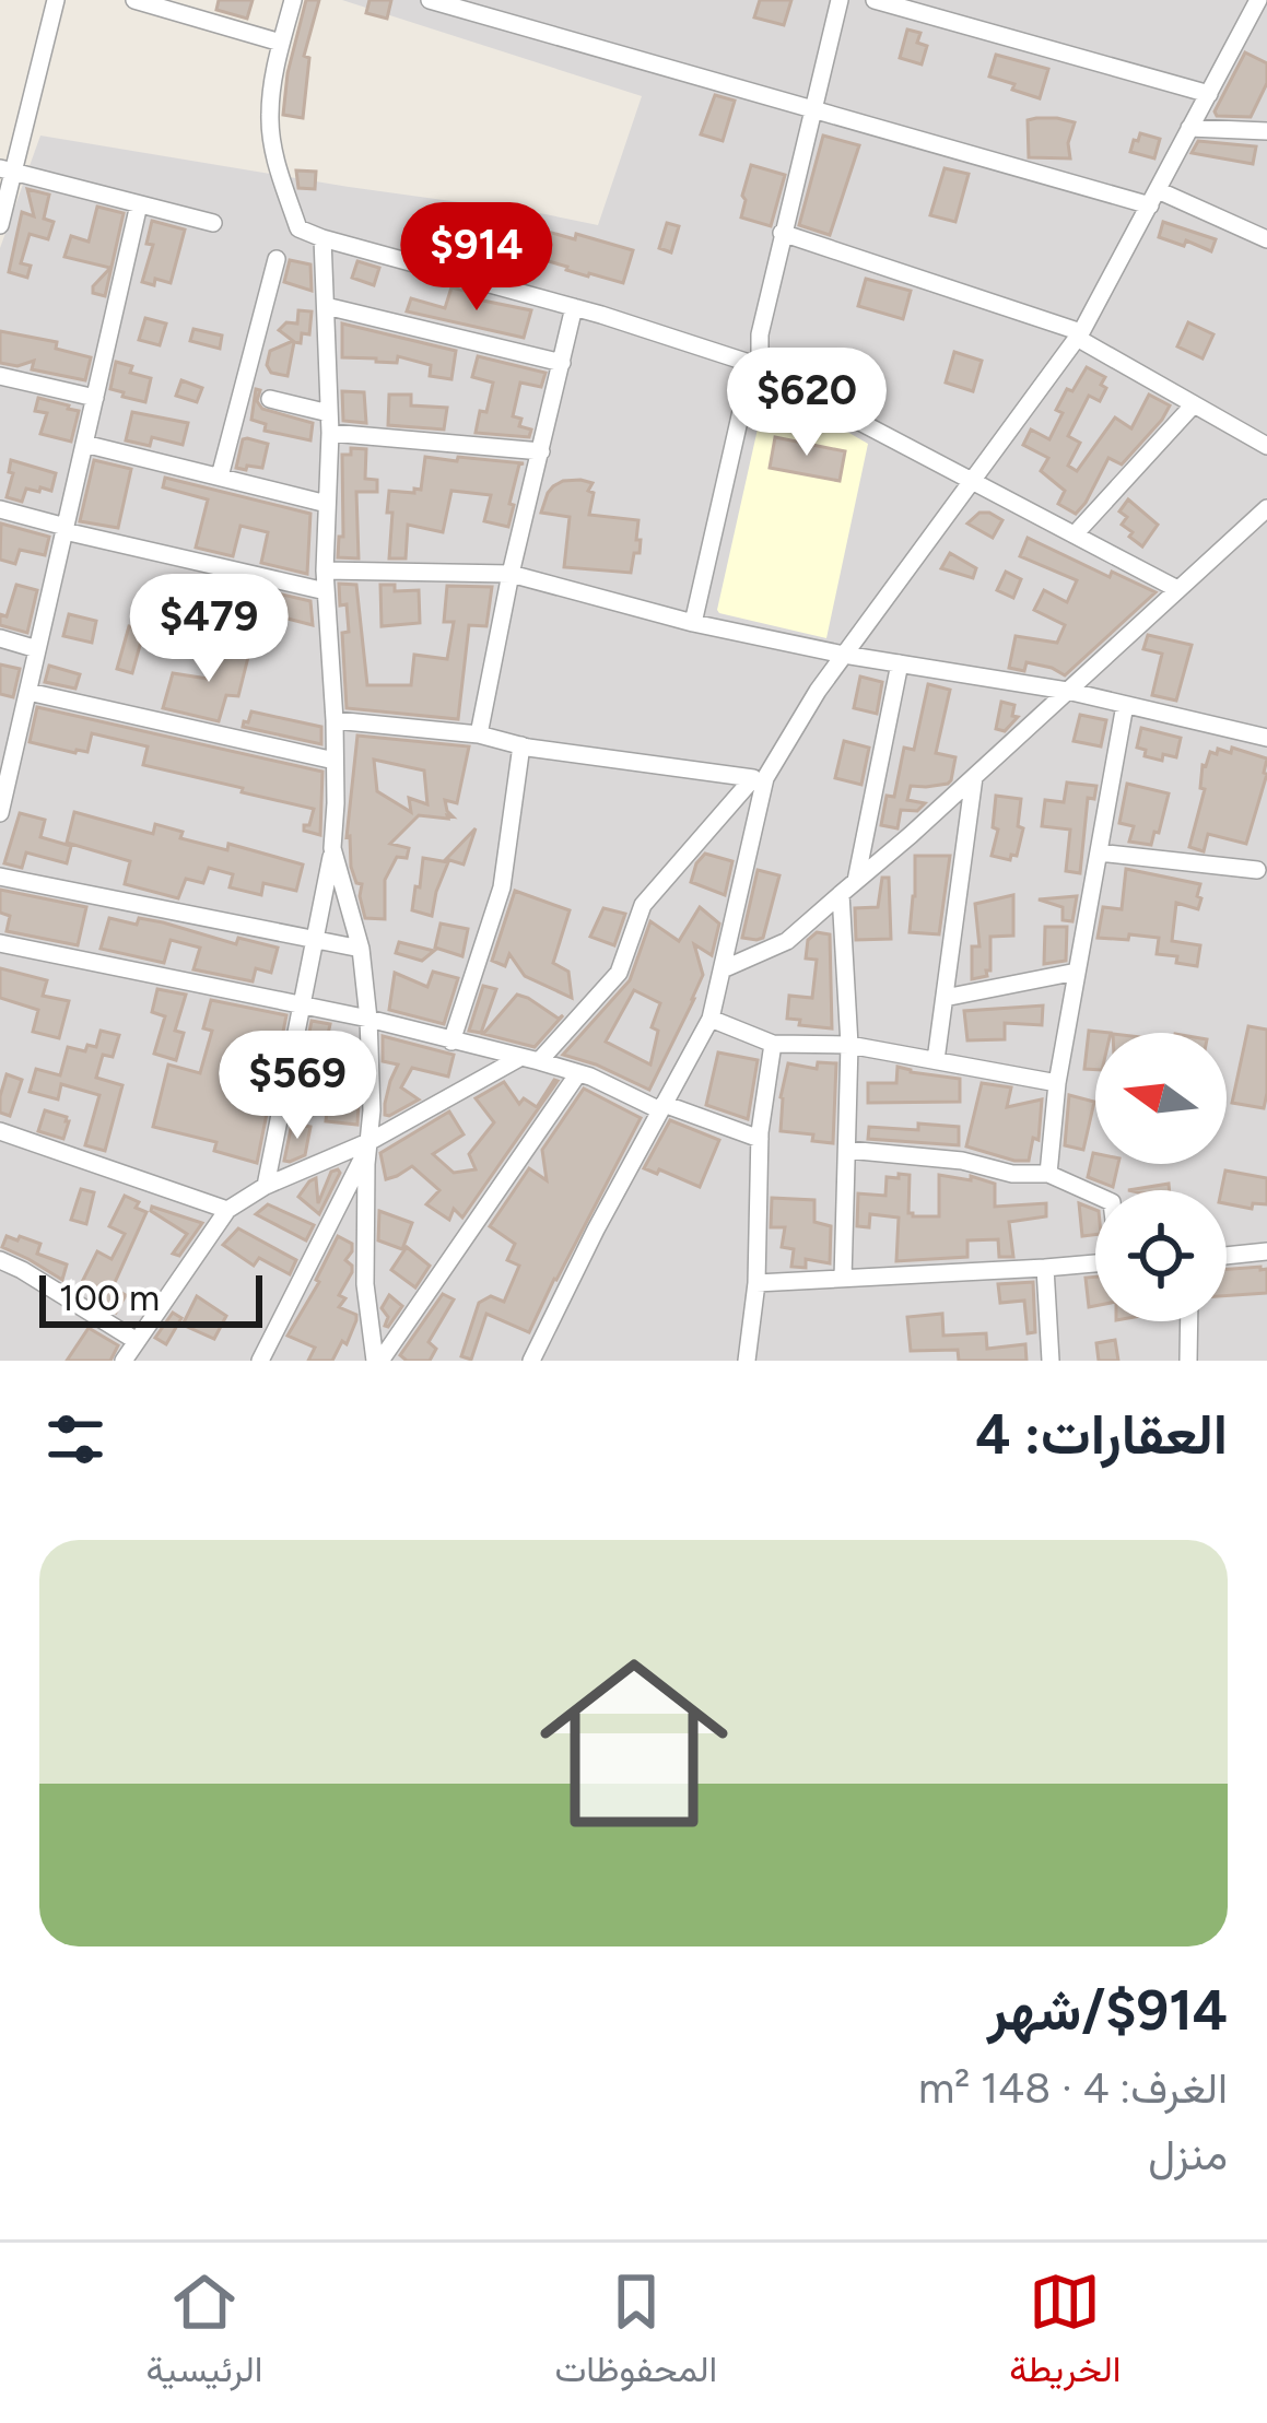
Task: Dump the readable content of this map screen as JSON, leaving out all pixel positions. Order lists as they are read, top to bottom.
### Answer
{
  "scale_bar": "100 m",
  "north": "left",
  "page": {
    "price": [
      "$914",
      "$620",
      "$479",
      "$569"
    ],
    "scale": "100 m",
    "heading": "العقارات: 4",
    "list": [
      {
        "name": "$914/شهر",
        "note": "الغرف: 4 · 148 m² · منزل"
      }
    ],
    "tabs": ["الخريطة", "المحفوظات", "الرئيسية"]
  }
}
